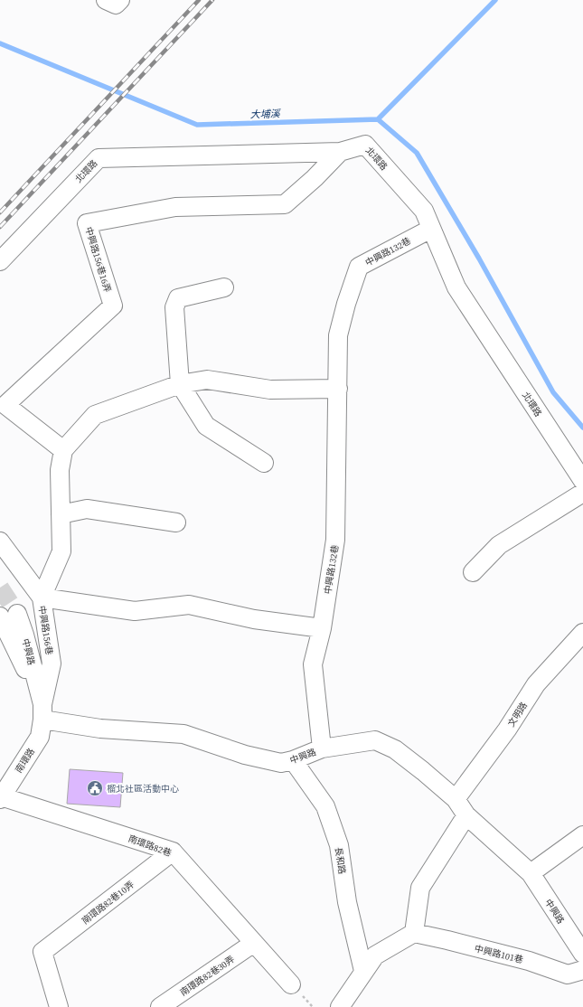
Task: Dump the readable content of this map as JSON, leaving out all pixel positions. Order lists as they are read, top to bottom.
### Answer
{
  "streets": {
    "street": [
      "北環路",
      "中興路132巷",
      "中興路156巷16弄",
      "中興路156巷",
      "中興路",
      "文明路",
      "南環路",
      "南環路82巷",
      "長和路",
      "南環路82巷10弄",
      "中興路101巷",
      "南環路82巷30弄"
    ]
  },
  "crossings": [
    ["北環路", "中興路132巷"],
    ["北環路", "中興路156巷16弄"],
    ["中興路132巷", "中興路"],
    ["中興路156巷16弄", "中興路156巷"],
    ["中興路156巷", "中興路"],
    ["中興路156巷", "南環路"],
    ["中興路", "文明路"],
    ["中興路", "南環路"],
    ["中興路", "長和路"],
    ["南環路", "南環路82巷"],
    ["南環路82巷", "南環路82巷10弄"],
    ["南環路82巷", "南環路82巷30弄"]
  ],
  "water": ["大埔溪"],
  "places": {
    "public building": ["榴北社區活動中心"]
  }
}
